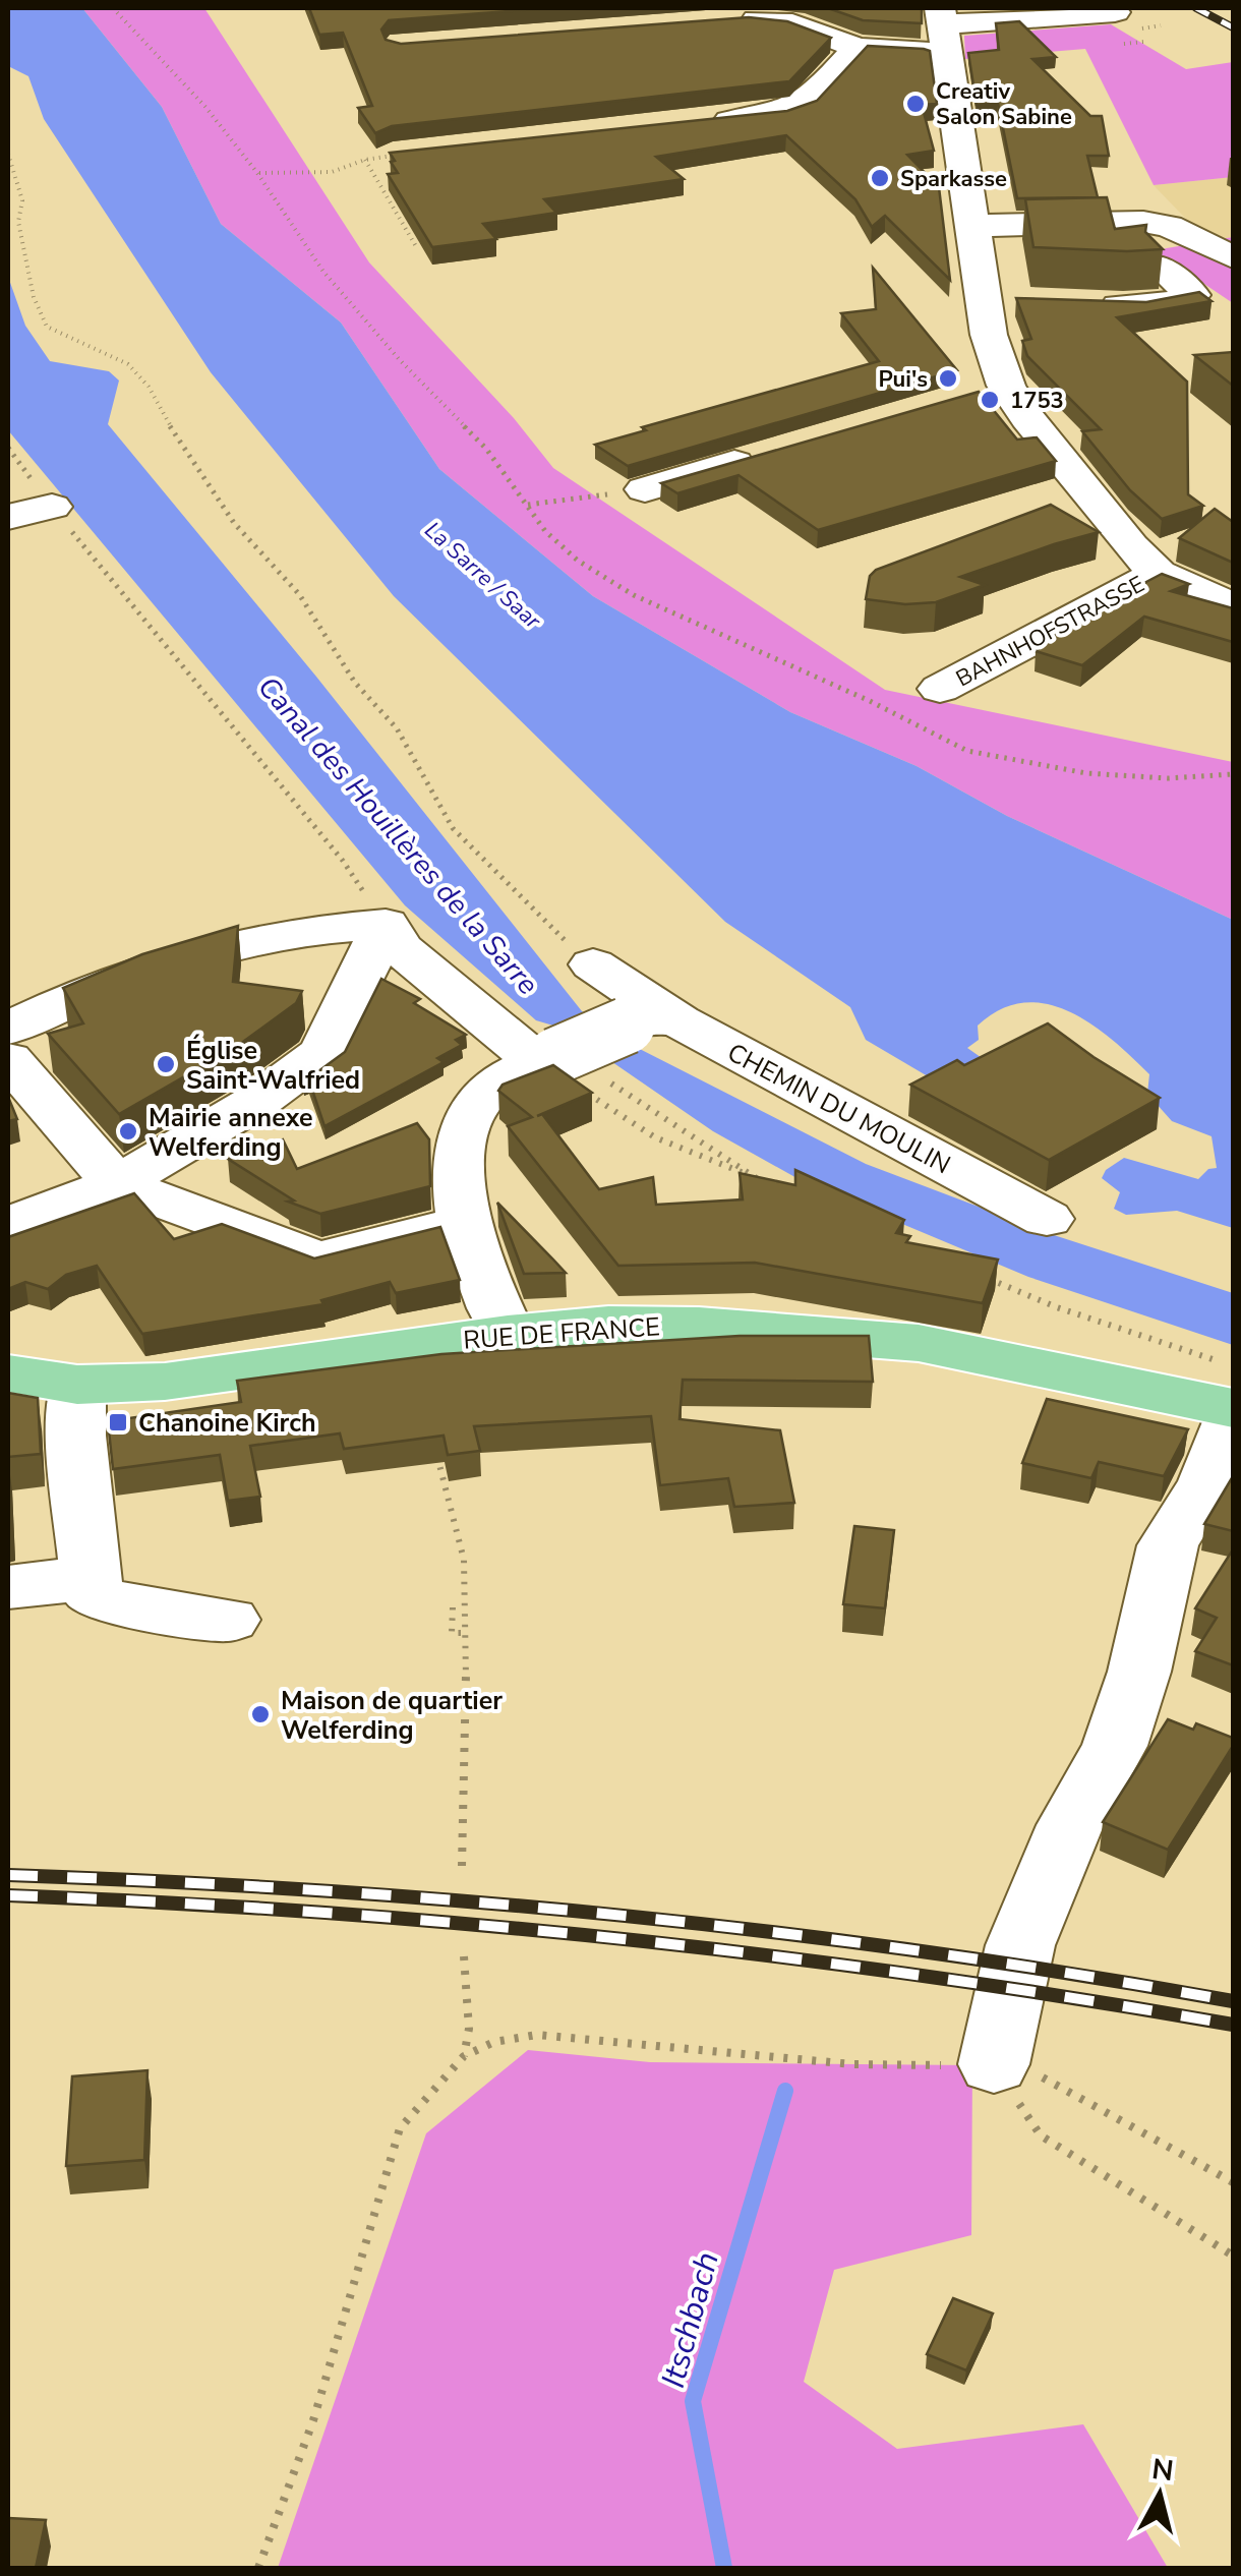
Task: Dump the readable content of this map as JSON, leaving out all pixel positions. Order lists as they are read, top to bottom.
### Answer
{
  "streets": {
    "main road": ["RUE DE FRANCE"],
    "street": ["BAHNHOFSTRASSE", "CHEMIN DU MOULIN"]
  },
  "water": ["La Sarre / Saar", "Canal des Houillères de la Sarre", "Itschbach"],
  "places": {
    "other": [
      "Creativ Salon Sabine",
      "Sparkasse",
      "Pui's",
      "1753",
      "Église Saint-Walfried",
      "Mairie annexe Welferding",
      "Maison de quartier Welferding"
    ],
    "transit": ["Chanoine Kirch"]
  },
  "north": "top"
}
